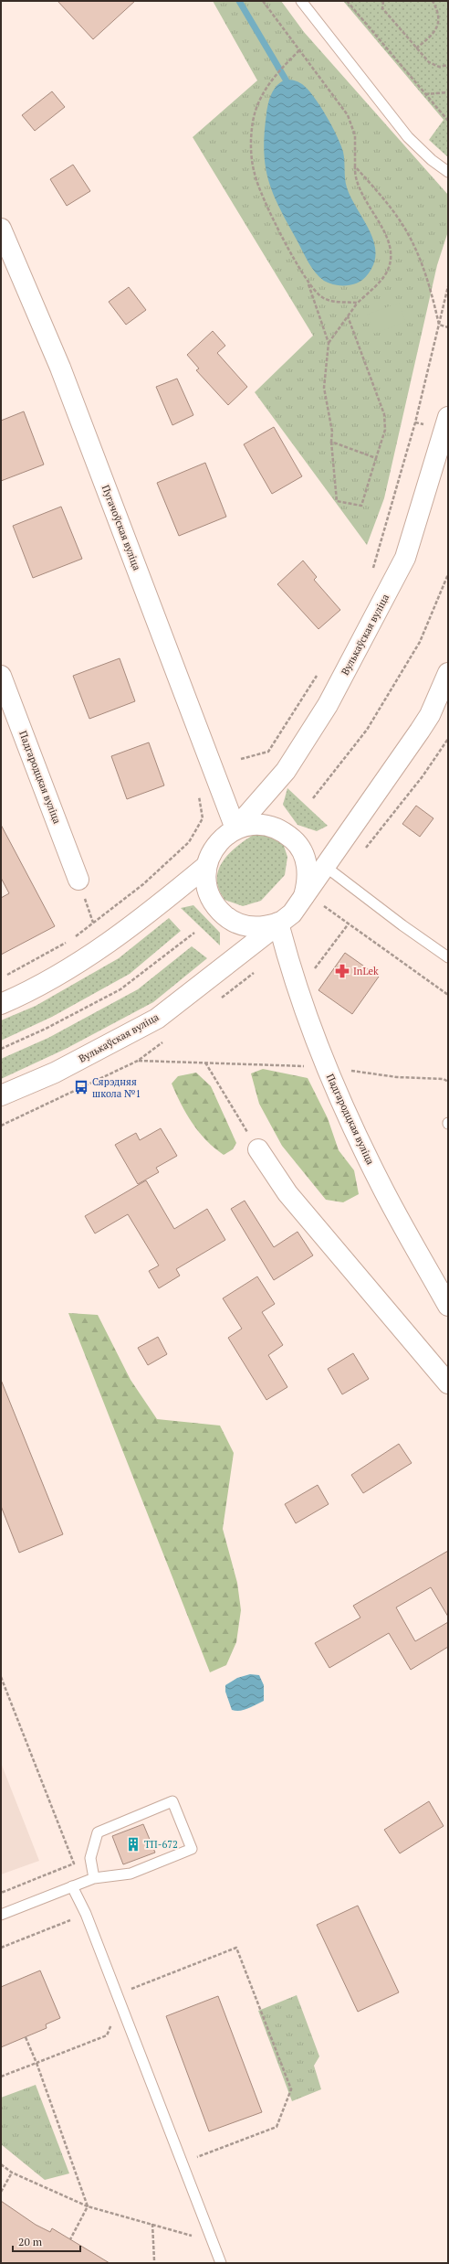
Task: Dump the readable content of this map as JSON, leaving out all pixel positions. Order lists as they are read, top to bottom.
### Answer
{
  "streets": {
    "street": ["Пугачоўская вуліца", "Вулькаўская вуліца", "Падгародцкая вуліца"]
  },
  "crossings": [
    ["Пугачоўская вуліца", "Вулькаўская вуліца"],
    ["Пугачоўская вуліца", "Падгародцкая вуліца"],
    ["Вулькаўская вуліца", "Падгародцкая вуліца"]
  ],
  "places": {
    "pharmacy": ["InLek"],
    "bus stop": ["Сярэдняя школа №1"],
    "building": ["ТП-672"]
  },
  "scale_bar": "20 m"
}
